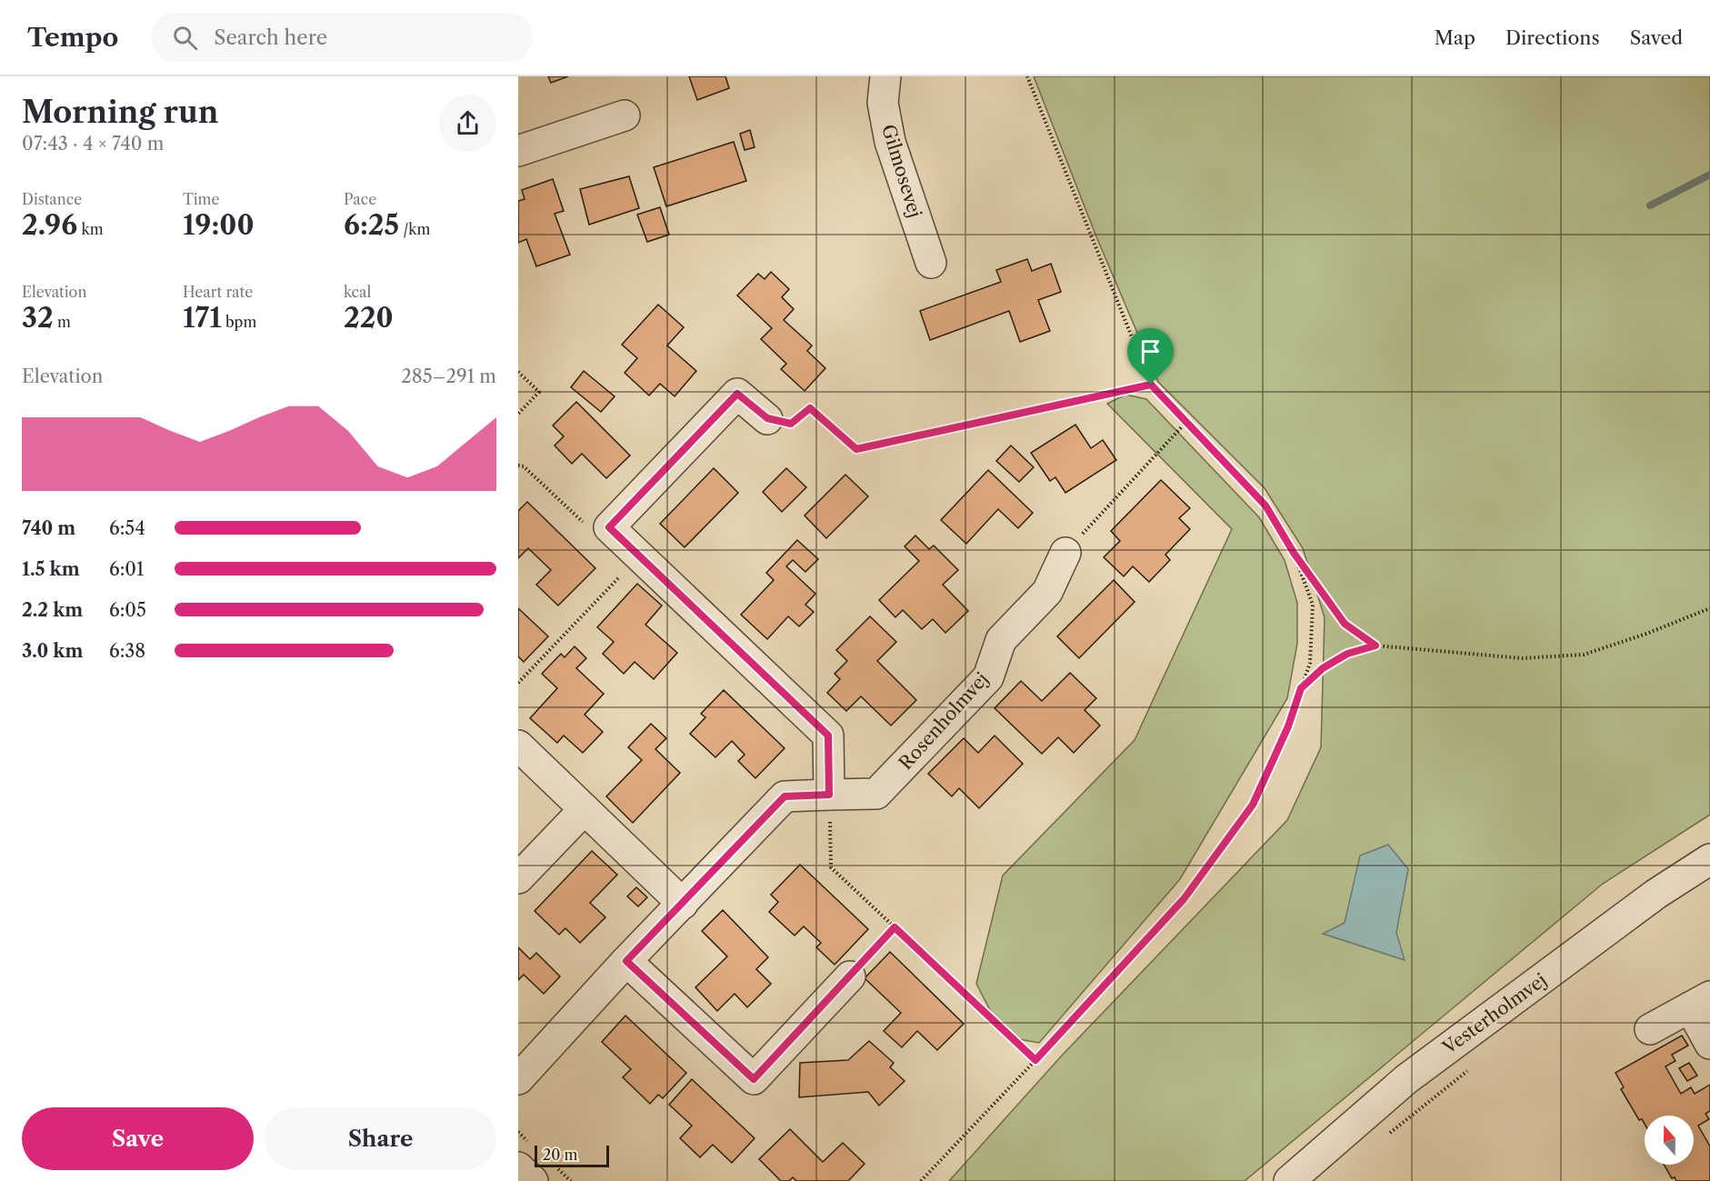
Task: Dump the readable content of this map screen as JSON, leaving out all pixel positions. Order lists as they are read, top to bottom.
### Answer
{
  "streets": {
    "street": ["Gilmosevej", "Rosenholmvej", "Vesterholmvej"]
  },
  "scale_bar": "20 m",
  "north": "top",
  "page": {
    "header": "Tempo",
    "search": "Search here",
    "nav": ["Map", "Directions", "Saved"],
    "heading": ["Morning run", "07:43 · 4 × 740 m"],
    "stats": [
      ["Distance", "2.96 km"],
      ["Time", "19:00"],
      ["Pace", "6:25 /km"],
      ["Elevation", "32 m"],
      ["Heart rate", "171 bpm"],
      ["kcal", "220"]
    ],
    "chart": ["Elevation", "285–291 m"],
    "list": [
      {
        "name": "740 m",
        "note": "6:54"
      },
      {
        "name": "1.5 km",
        "note": "6:01"
      },
      {
        "name": "2.2 km",
        "note": "6:05"
      },
      {
        "name": "3.0 km",
        "note": "6:38"
      }
    ],
    "buttons": ["Save", "Share"],
    "scale": "20 m"
  }
}
